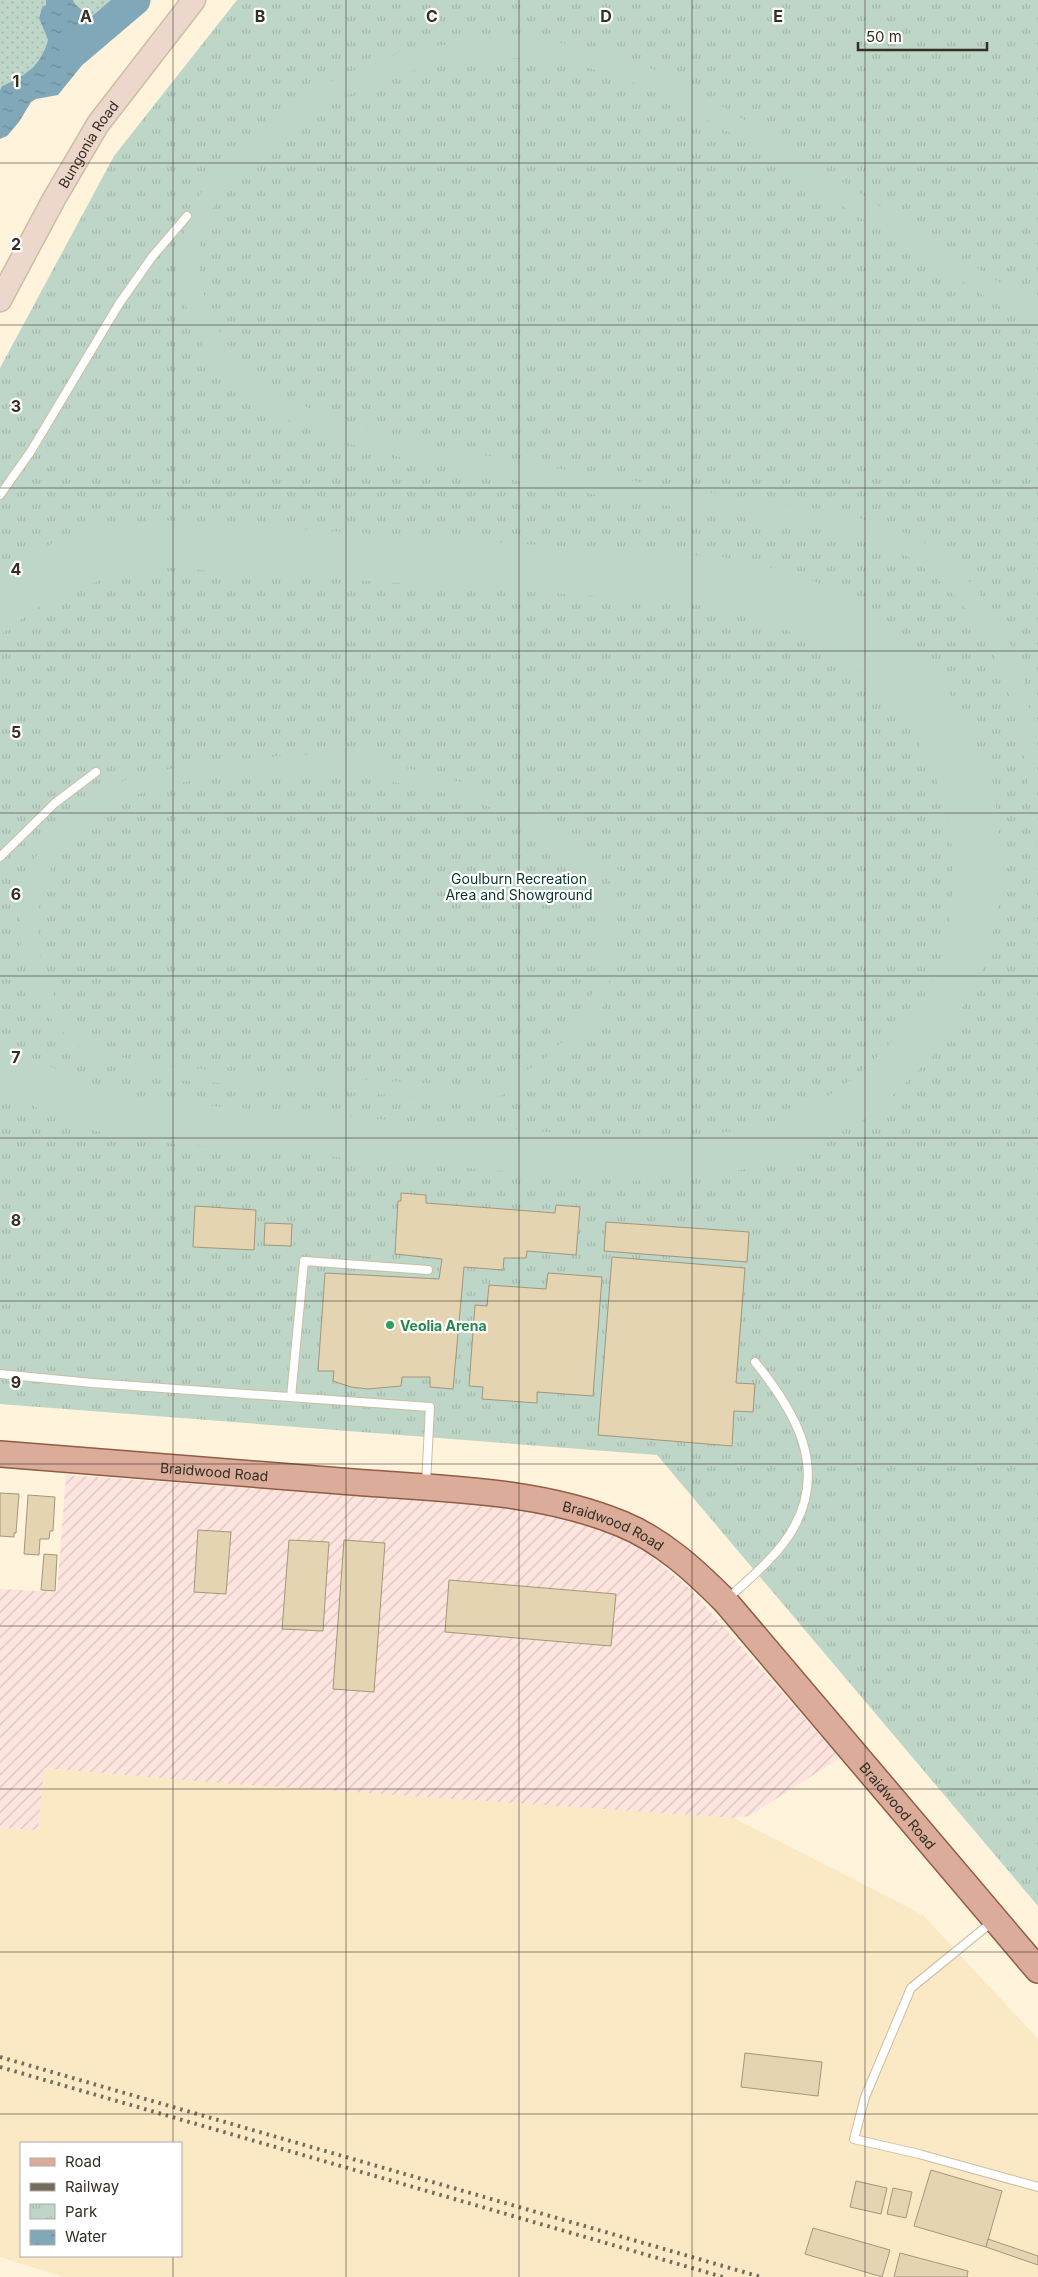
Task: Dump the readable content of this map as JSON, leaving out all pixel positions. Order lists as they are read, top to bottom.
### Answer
{
  "streets": {
    "main road": ["Braidwood Road"],
    "street": ["Bungonia Road"]
  },
  "parks": ["Goulburn Recreation Area and Showground"],
  "places": ["Veolia Arena"],
  "legend": [
    "Road",
    "Railway",
    "Park",
    "Water"
  ],
  "scale_bar": "50 m",
  "grid": {
    "columns": [
      "A",
      "B",
      "C",
      "D",
      "E"
    ],
    "rows": [
      "1",
      "2",
      "3",
      "4",
      "5",
      "6",
      "7",
      "8",
      "9"
    ]
  }
}
